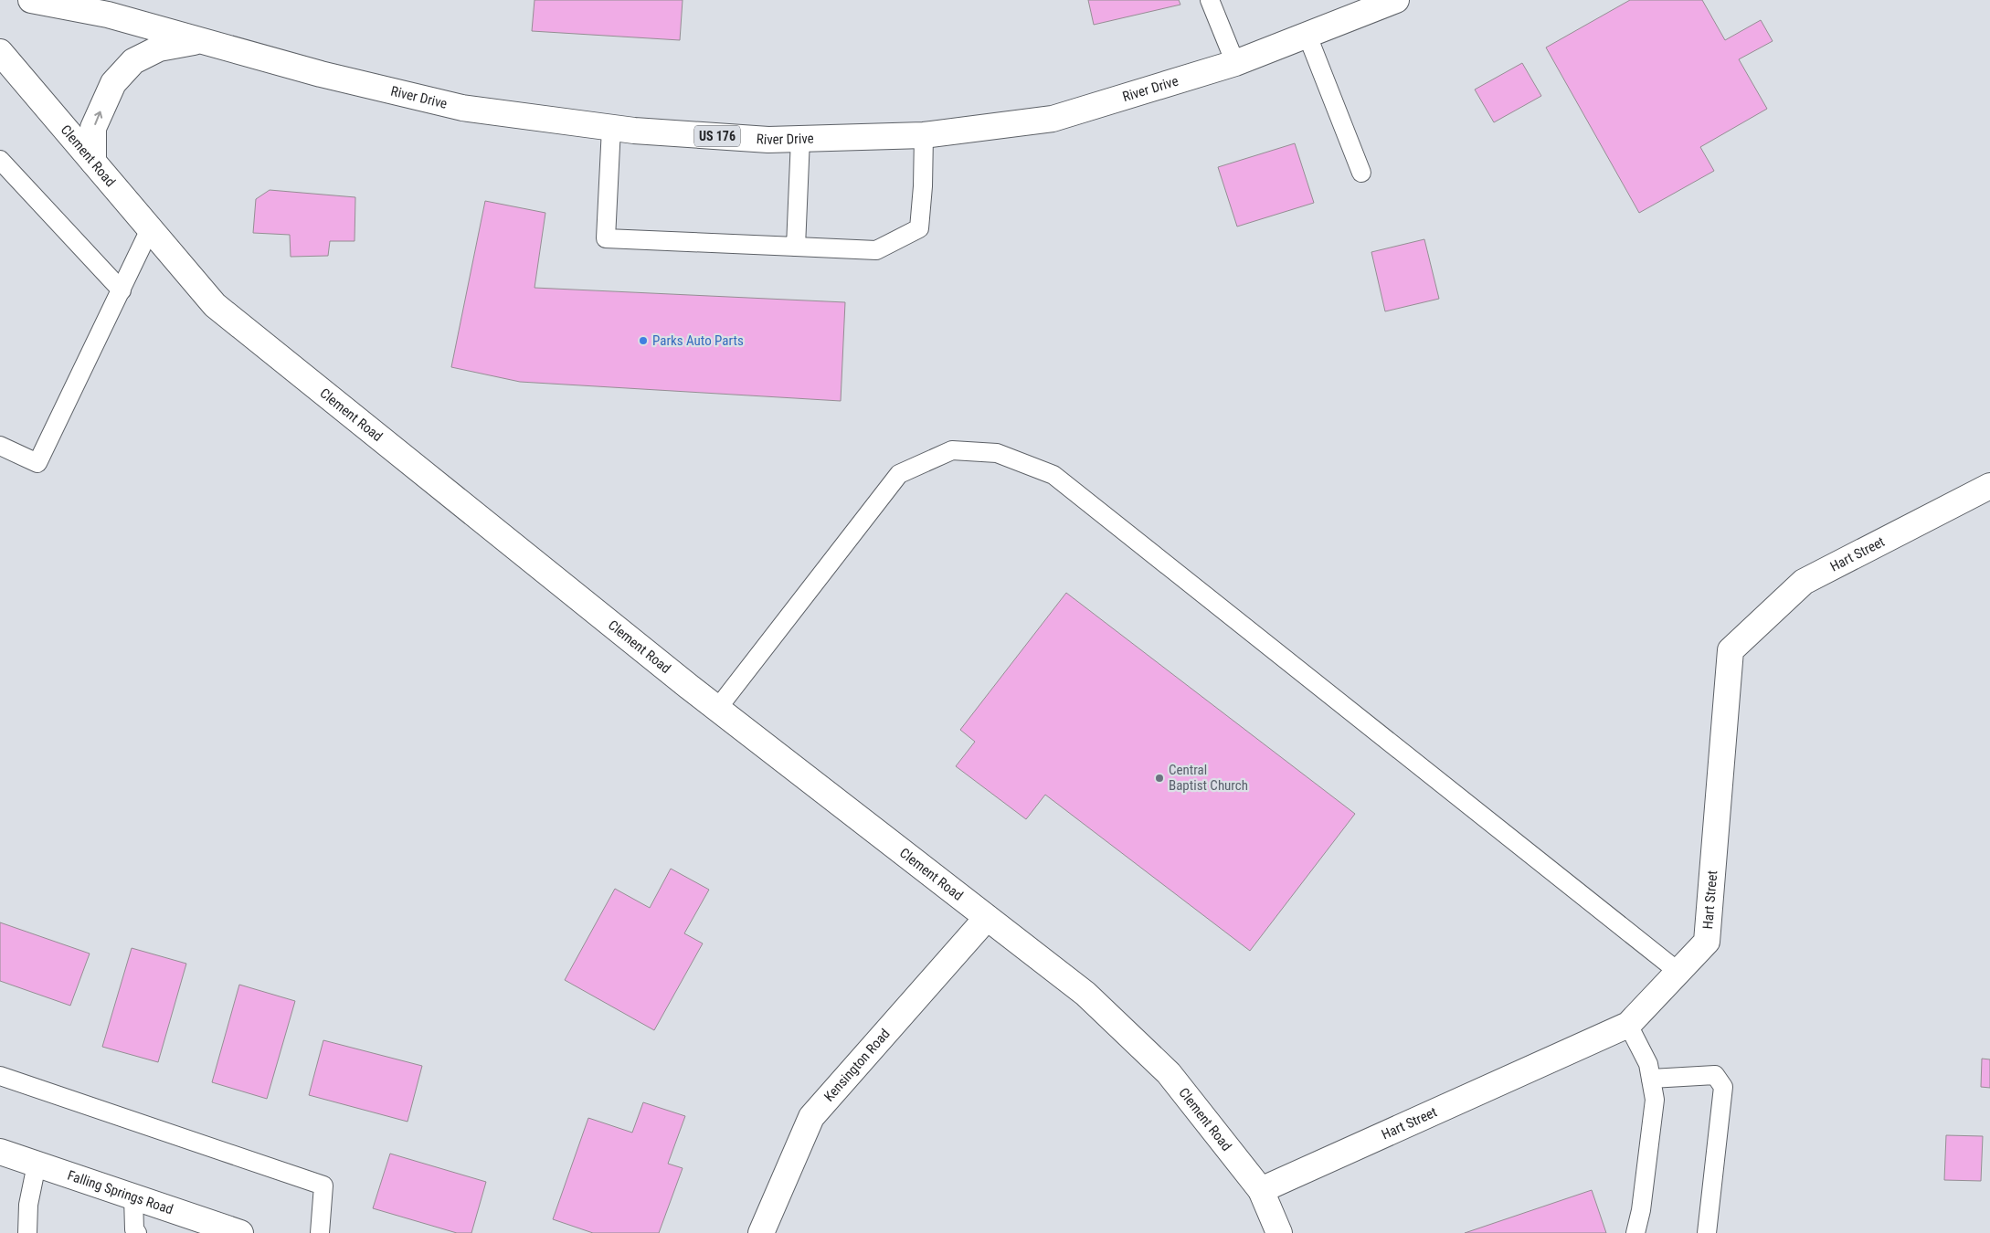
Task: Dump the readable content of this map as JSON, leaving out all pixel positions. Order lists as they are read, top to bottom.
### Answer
{
  "streets": {
    "street": [
      "River Drive",
      "US 176",
      "Clement Road",
      "Hart Street",
      "Kensington Road",
      "Falling Springs Road"
    ]
  },
  "crossings": [
    ["Clement Road", "Hart Street"],
    ["Clement Road", "Kensington Road"]
  ],
  "places": ["Parks Auto Parts", "Central Baptist Church"]
}
